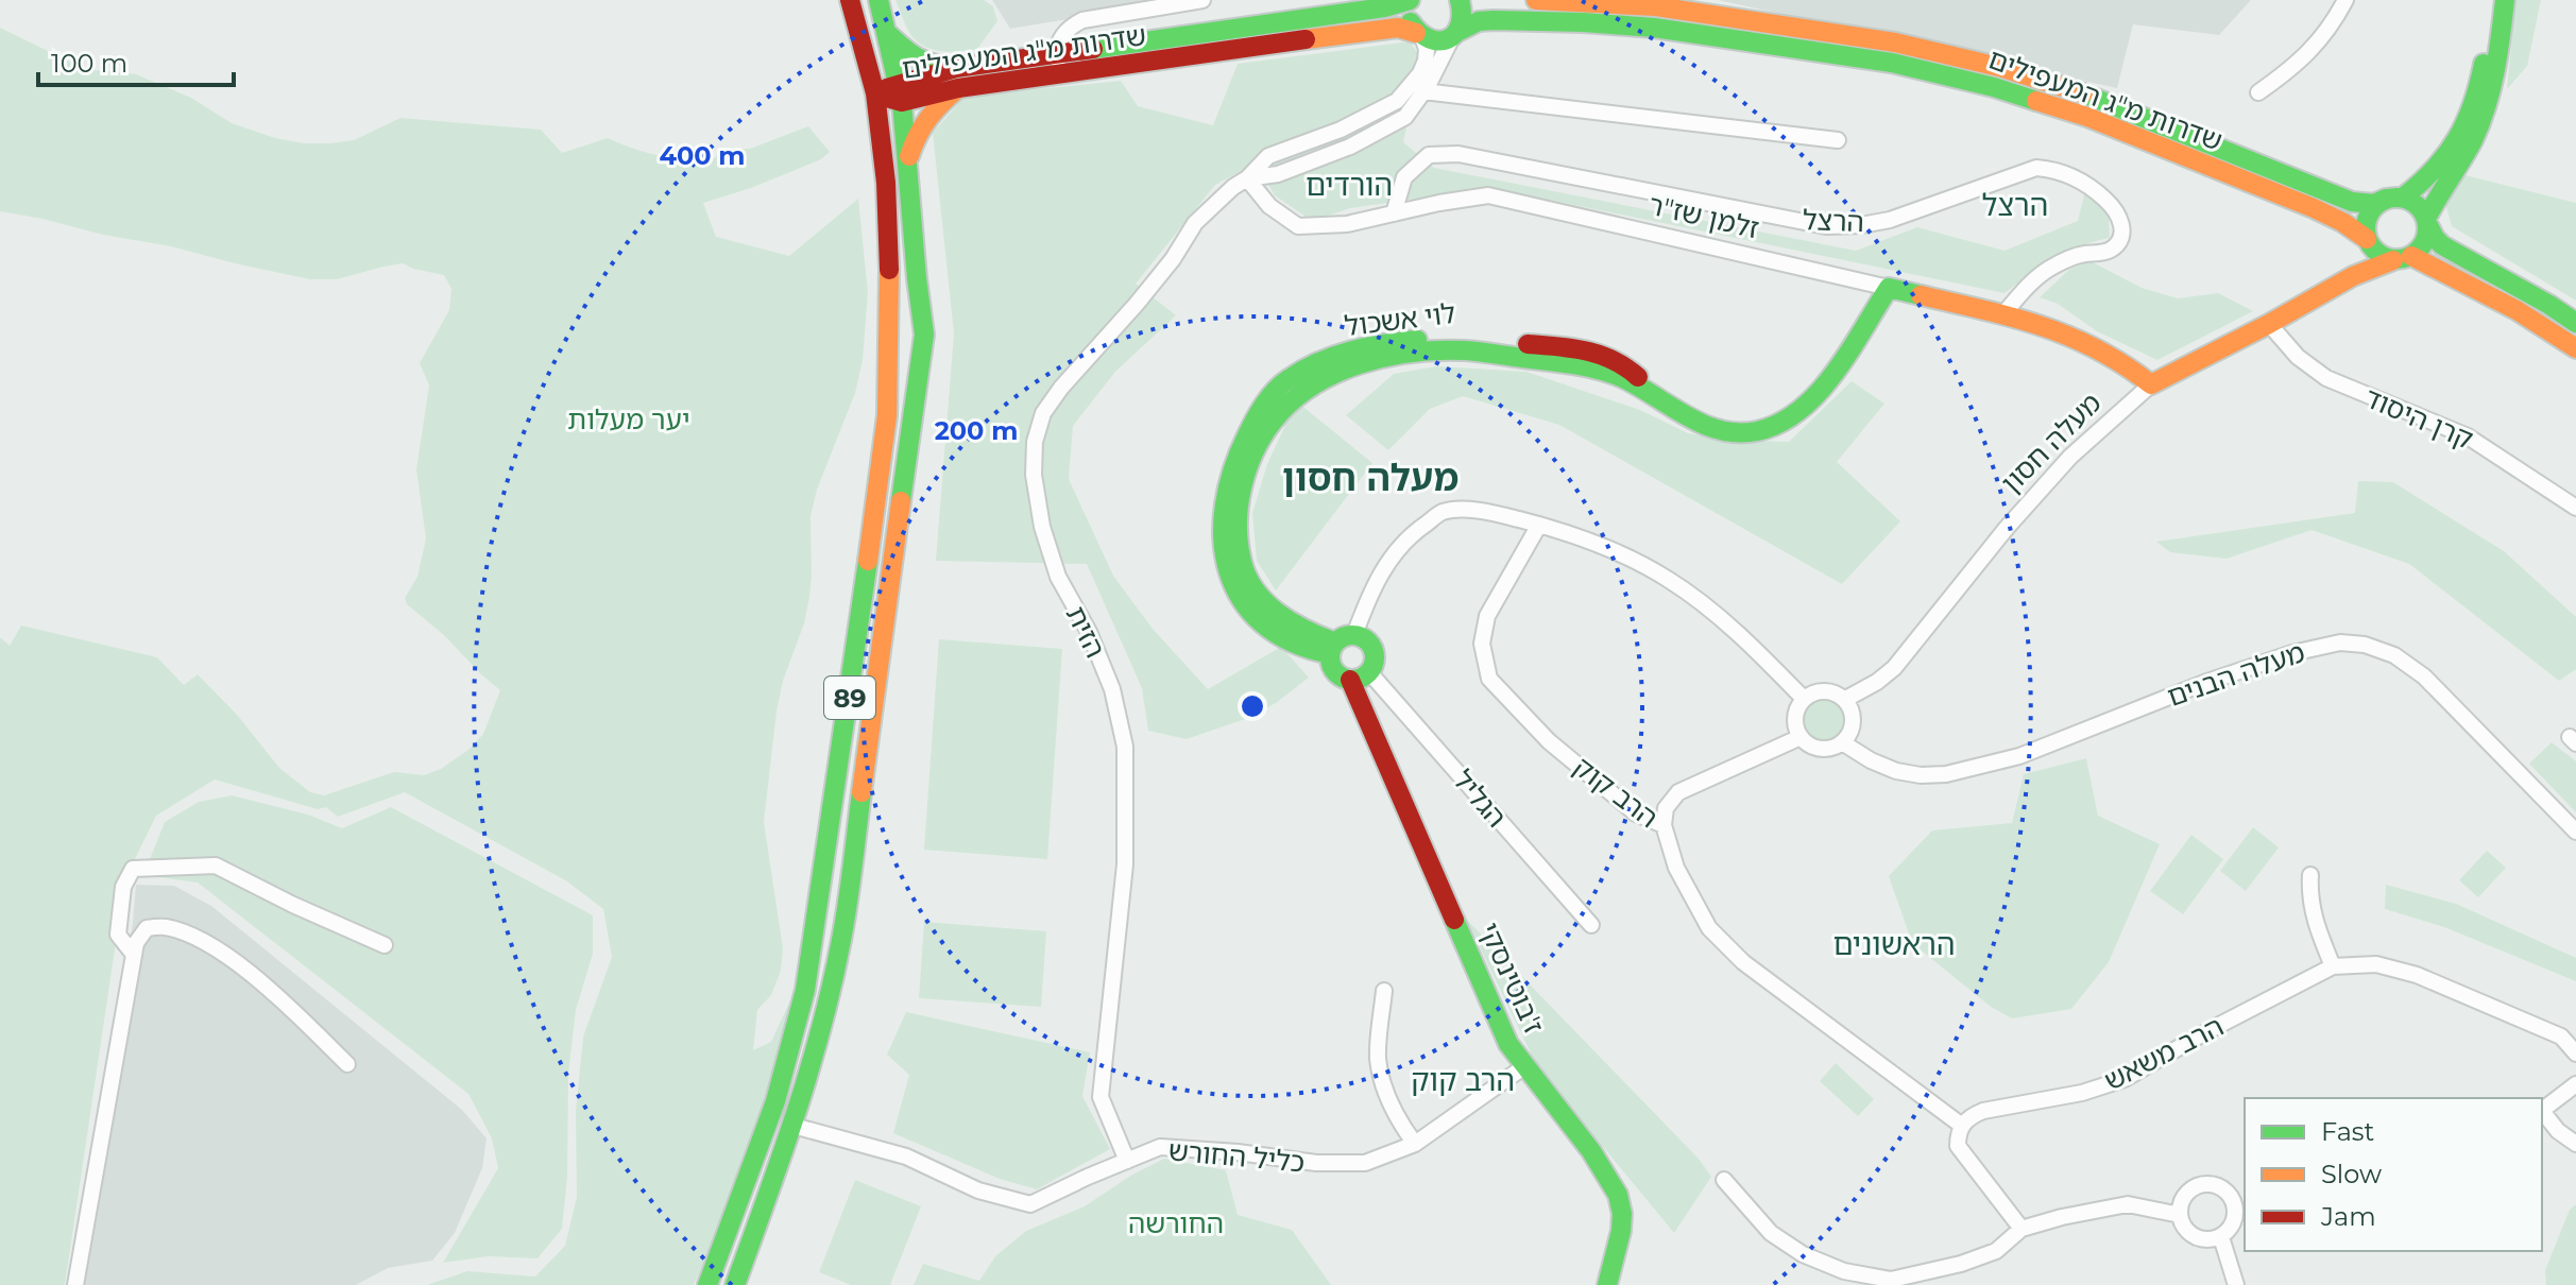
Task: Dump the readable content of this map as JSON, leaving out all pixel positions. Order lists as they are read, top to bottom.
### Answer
{
  "streets": {
    "main road": [
      "שדרות מ\"ג המעפילים",
      "זלמן שז\"ר",
      "לוי אשכול",
      "מעלה חסון",
      "89",
      "ז'בוטינסקי"
    ],
    "street": [
      "הרצל",
      "קרן היסוד",
      "הזית",
      "מעלה הבנים",
      "הרב קוק",
      "הגליל",
      "הרב משאש",
      "כליל החורש"
    ]
  },
  "crossings": [
    ["שדרות מ\"ג המעפילים", "מעלה חסון"],
    ["שדרות מ\"ג המעפילים", "הזית"],
    ["שדרות מ\"ג המעפילים", "89"],
    ["זלמן שז\"ר", "הרצל"],
    ["זלמן שז\"ר", "לוי אשכול"],
    ["זלמן שז\"ר", "מעלה חסון"],
    ["זלמן שז\"ר", "הזית"],
    ["לוי אשכול", "הגליל"],
    ["לוי אשכול", "ז'בוטינסקי"],
    ["קרן היסוד", "מעלה חסון"],
    ["מעלה חסון", "מעלה הבנים"],
    ["הזית", "כליל החורש"],
    ["89", "כליל החורש"],
    ["הרב קוק", "הרב משאש"],
    ["הגליל", "ז'בוטינסקי"],
    ["ז'בוטינסקי", "כליל החורש"]
  ],
  "districts": [
    "הורדים",
    "הרצל",
    "מעלה חסון",
    "הראשונים",
    "הרב קוק"
  ],
  "parks": ["יער מעלות", "החורשה"],
  "legend": ["Fast", "Slow", "Jam"],
  "scale_bar": "100 m",
  "rings": ["400 m", "200 m"]
}
